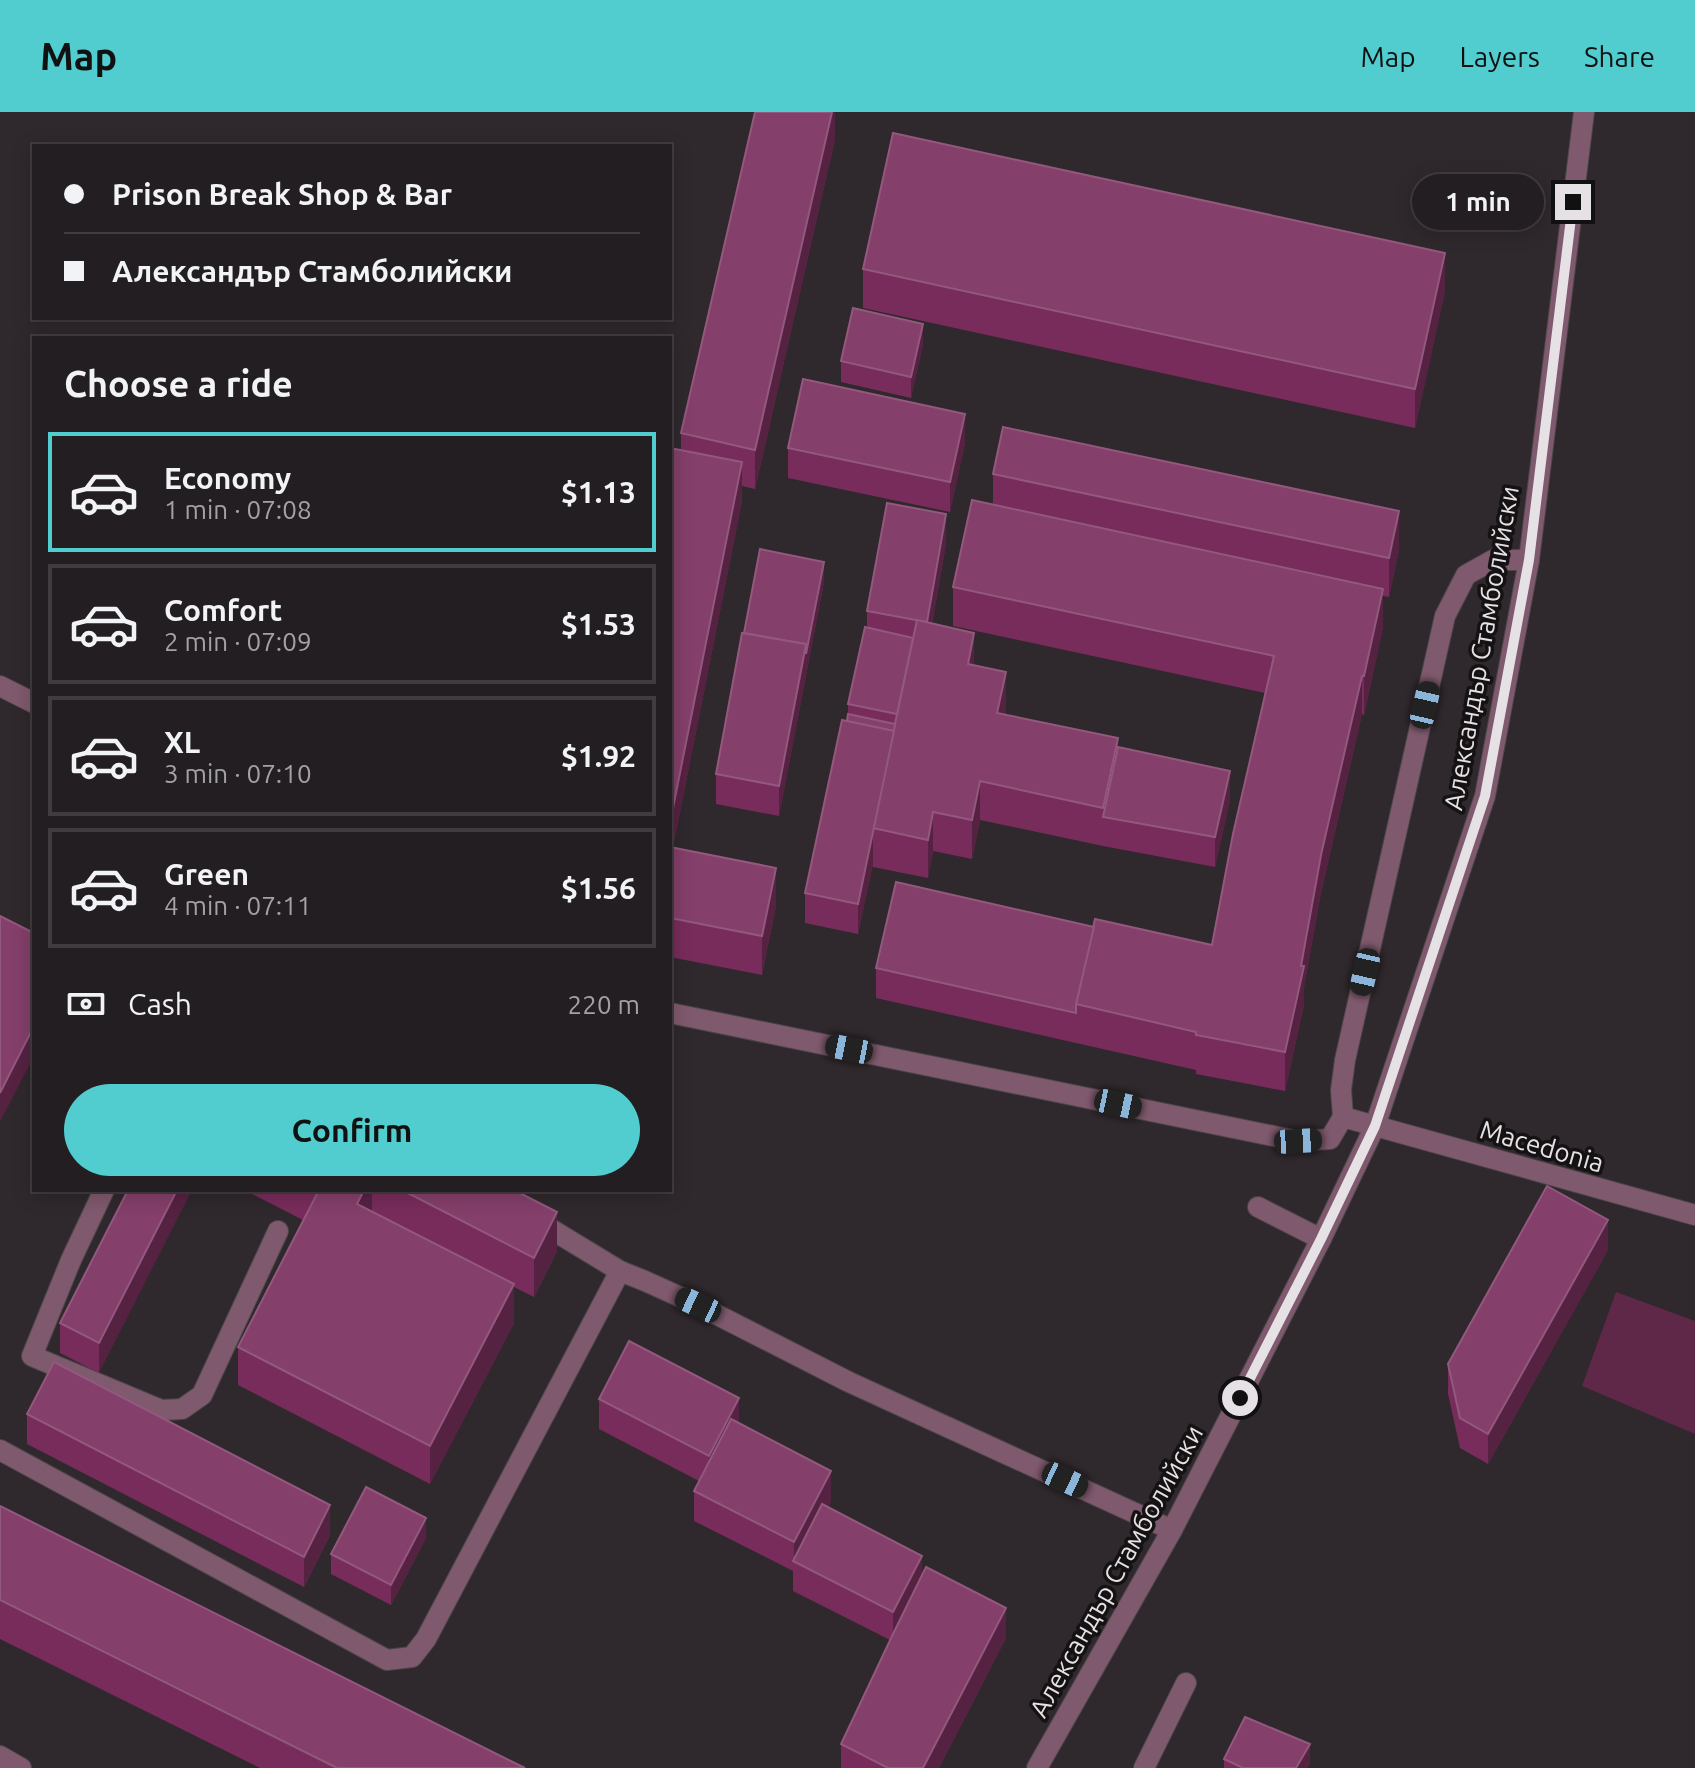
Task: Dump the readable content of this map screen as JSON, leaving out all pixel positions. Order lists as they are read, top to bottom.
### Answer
{
  "streets": {
    "street": ["Александър Стамболийски", "Macedonia"]
  },
  "crossings": [
    ["Александър Стамболийски", "Macedonia"]
  ],
  "page": {
    "header": "Map",
    "nav": ["Map", "Layers", "Share"],
    "banner": ["Prison Break Shop & Bar", "Александър Стамболийски"],
    "bubble": "1 min",
    "heading": "Choose a ride",
    "list": [
      {
        "name": "Economy",
        "note": "1 min · 07:08",
        "value": "$1.13"
      },
      {
        "name": "Comfort",
        "note": "2 min · 07:09",
        "value": "$1.53"
      },
      {
        "name": "XL",
        "note": "3 min · 07:10",
        "value": "$1.92"
      },
      {
        "name": "Green",
        "note": "4 min · 07:11",
        "value": "$1.56"
      }
    ],
    "pay": ["Cash", "220 m"],
    "buttons": "Confirm"
  }
}
